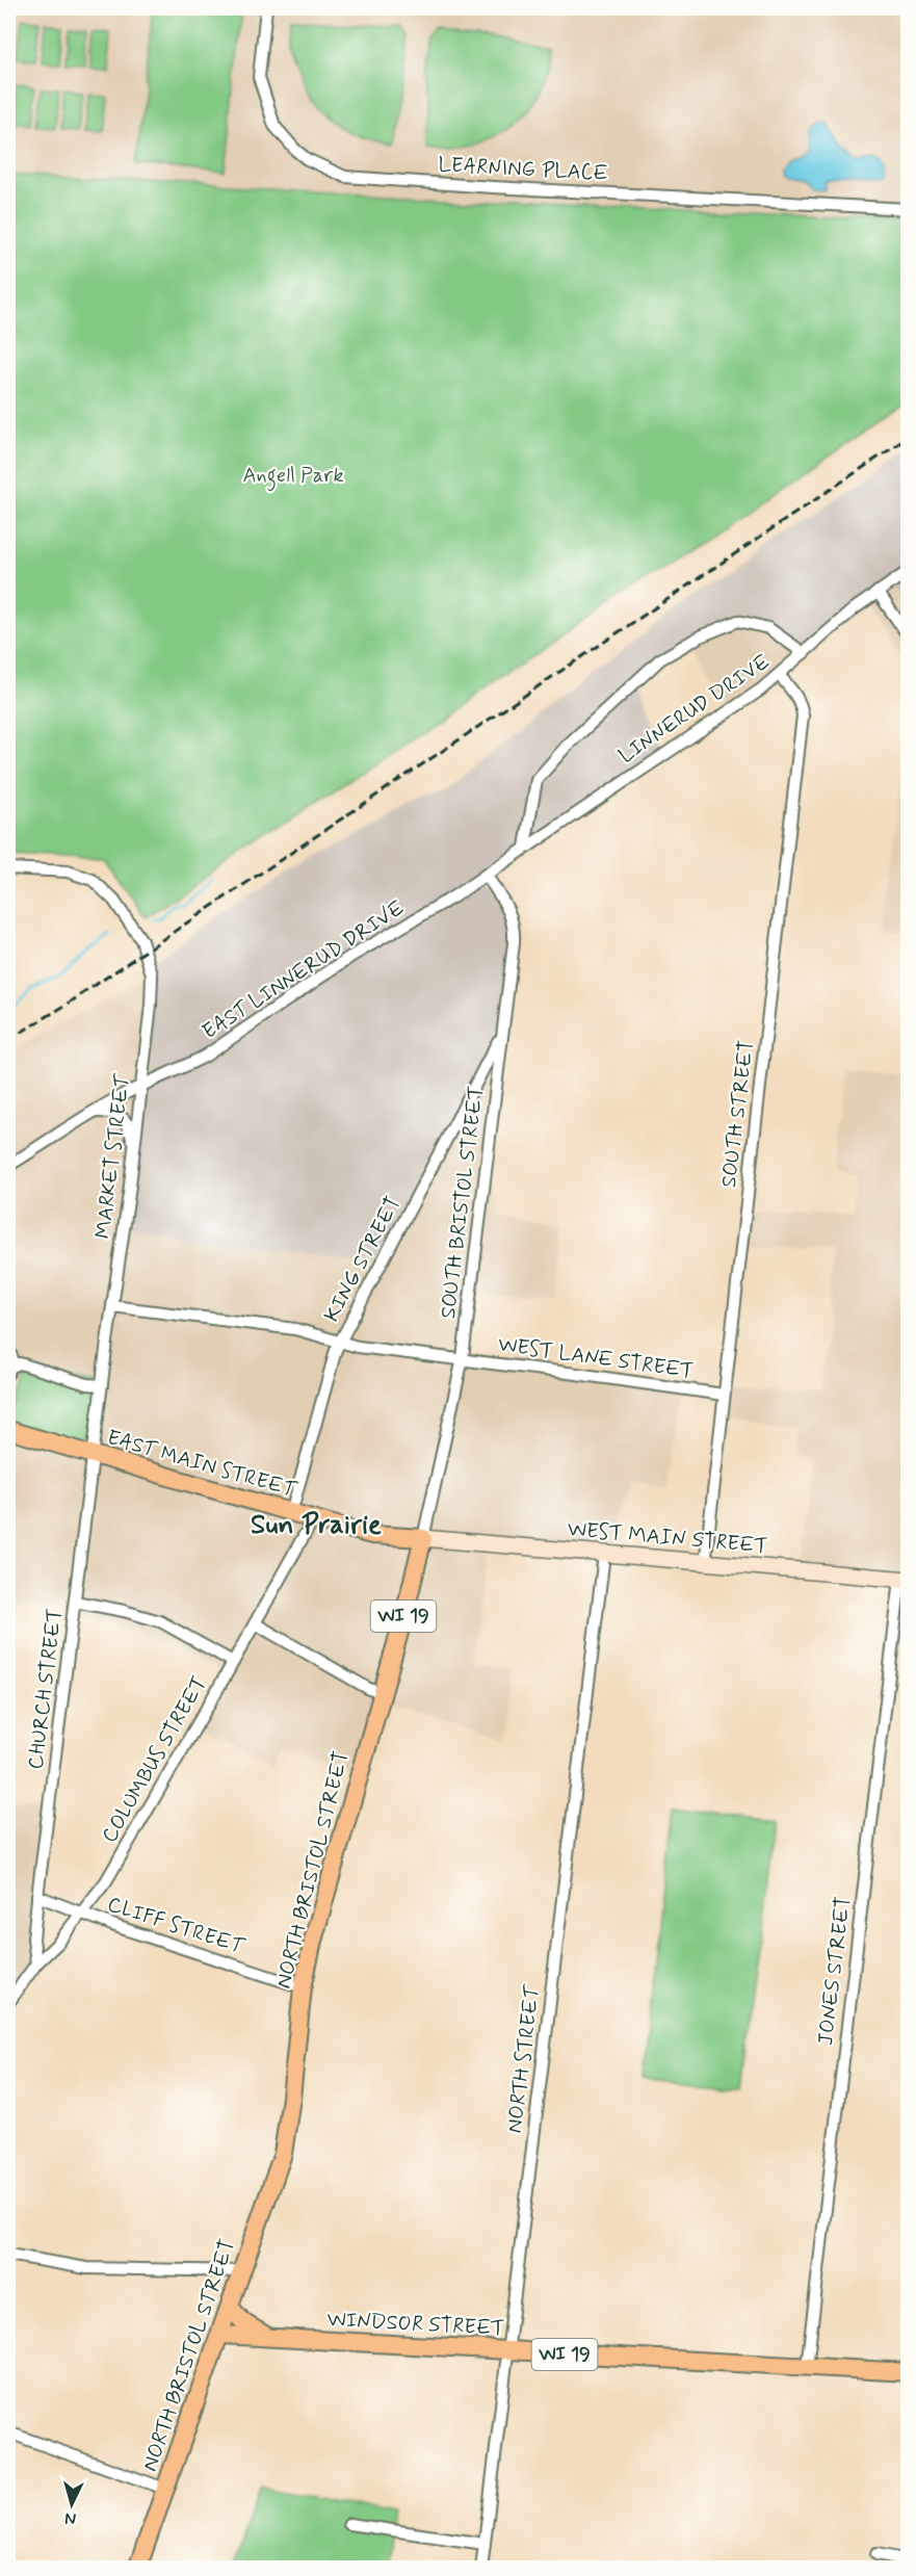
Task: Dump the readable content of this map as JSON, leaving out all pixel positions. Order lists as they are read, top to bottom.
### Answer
{
  "streets": {
    "main road": [
      "EAST MAIN STREET",
      "WEST MAIN STREET",
      "WI 19",
      "NORTH BRISTOL STREET",
      "WINDSOR STREET"
    ],
    "street": [
      "LEARNING PLACE",
      "LINNERUD DRIVE",
      "EAST LINNERUD DRIVE",
      "SOUTH STREET",
      "MARKET STREET",
      "SOUTH BRISTOL STREET",
      "KING STREET",
      "WEST LANE STREET",
      "CHURCH STREET",
      "COLUMBUS STREET",
      "CLIFF STREET",
      "JONES STREET",
      "NORTH STREET"
    ]
  },
  "crossings": [
    ["LINNERUD DRIVE", "EAST LINNERUD DRIVE"],
    ["LINNERUD DRIVE", "SOUTH STREET"],
    ["EAST LINNERUD DRIVE", "MARKET STREET"],
    ["EAST LINNERUD DRIVE", "SOUTH BRISTOL STREET"],
    ["SOUTH STREET", "WEST LANE STREET"],
    ["SOUTH STREET", "WEST MAIN STREET"],
    ["MARKET STREET", "WEST LANE STREET"],
    ["MARKET STREET", "EAST MAIN STREET"],
    ["MARKET STREET", "CHURCH STREET"],
    ["SOUTH BRISTOL STREET", "KING STREET"],
    ["SOUTH BRISTOL STREET", "WEST LANE STREET"],
    ["SOUTH BRISTOL STREET", "EAST MAIN STREET"],
    ["SOUTH BRISTOL STREET", "WEST MAIN STREET"],
    ["SOUTH BRISTOL STREET", "NORTH BRISTOL STREET"],
    ["KING STREET", "WEST LANE STREET"],
    ["KING STREET", "EAST MAIN STREET"],
    ["EAST MAIN STREET", "WEST MAIN STREET"],
    ["EAST MAIN STREET", "CHURCH STREET"],
    ["EAST MAIN STREET", "COLUMBUS STREET"],
    ["EAST MAIN STREET", "NORTH BRISTOL STREET"],
    ["WEST MAIN STREET", "NORTH BRISTOL STREET"],
    ["WEST MAIN STREET", "JONES STREET"],
    ["WEST MAIN STREET", "NORTH STREET"],
    ["CHURCH STREET", "COLUMBUS STREET"],
    ["CHURCH STREET", "CLIFF STREET"],
    ["COLUMBUS STREET", "CLIFF STREET"],
    ["NORTH BRISTOL STREET", "CLIFF STREET"],
    ["NORTH BRISTOL STREET", "WINDSOR STREET"],
    ["JONES STREET", "WINDSOR STREET"],
    ["NORTH STREET", "WINDSOR STREET"]
  ],
  "districts": ["Sun Prairie"],
  "parks": ["Angell Park"],
  "north": "bottom"
}
